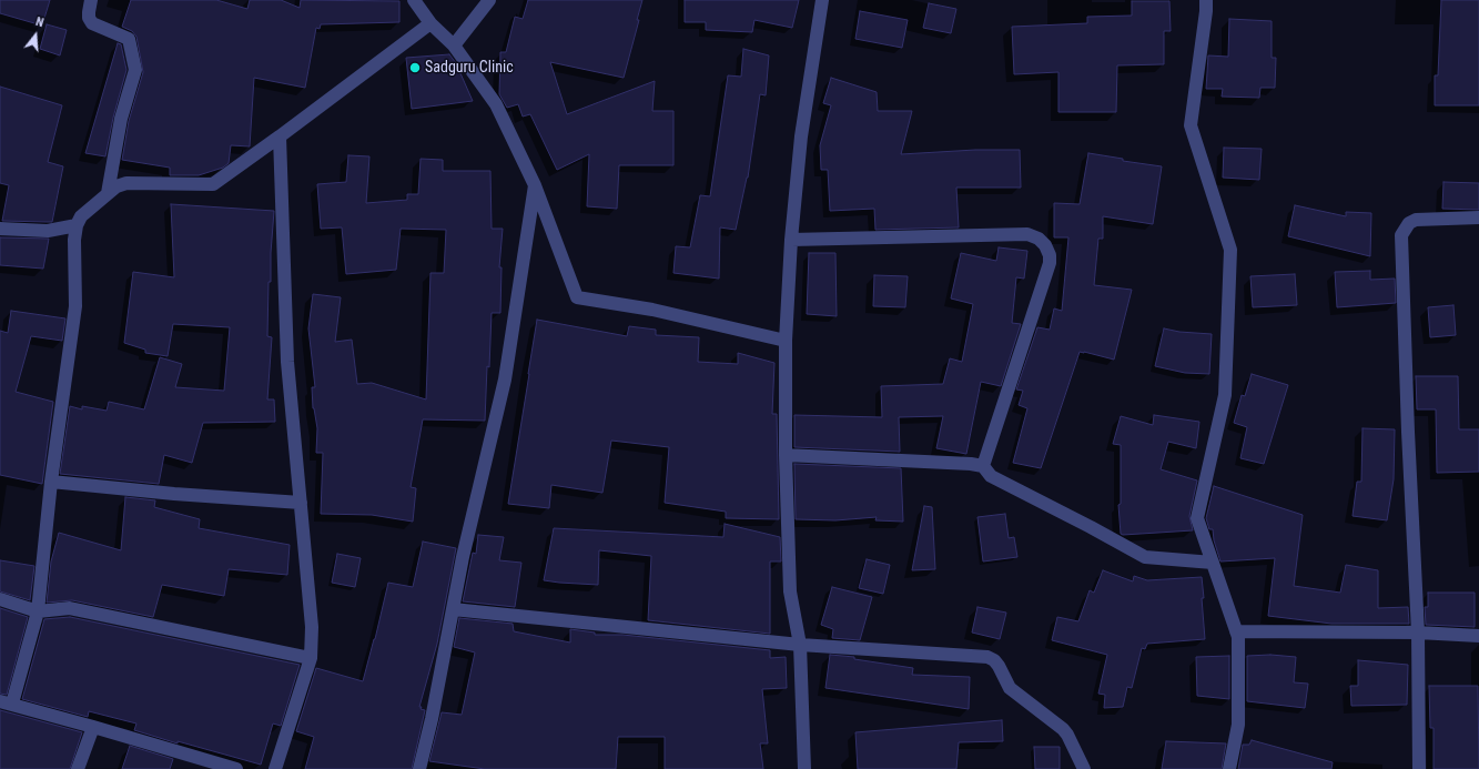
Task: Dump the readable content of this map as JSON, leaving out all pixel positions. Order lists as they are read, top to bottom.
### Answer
{
  "places": ["Sadguru Clinic"],
  "north": "top"
}
